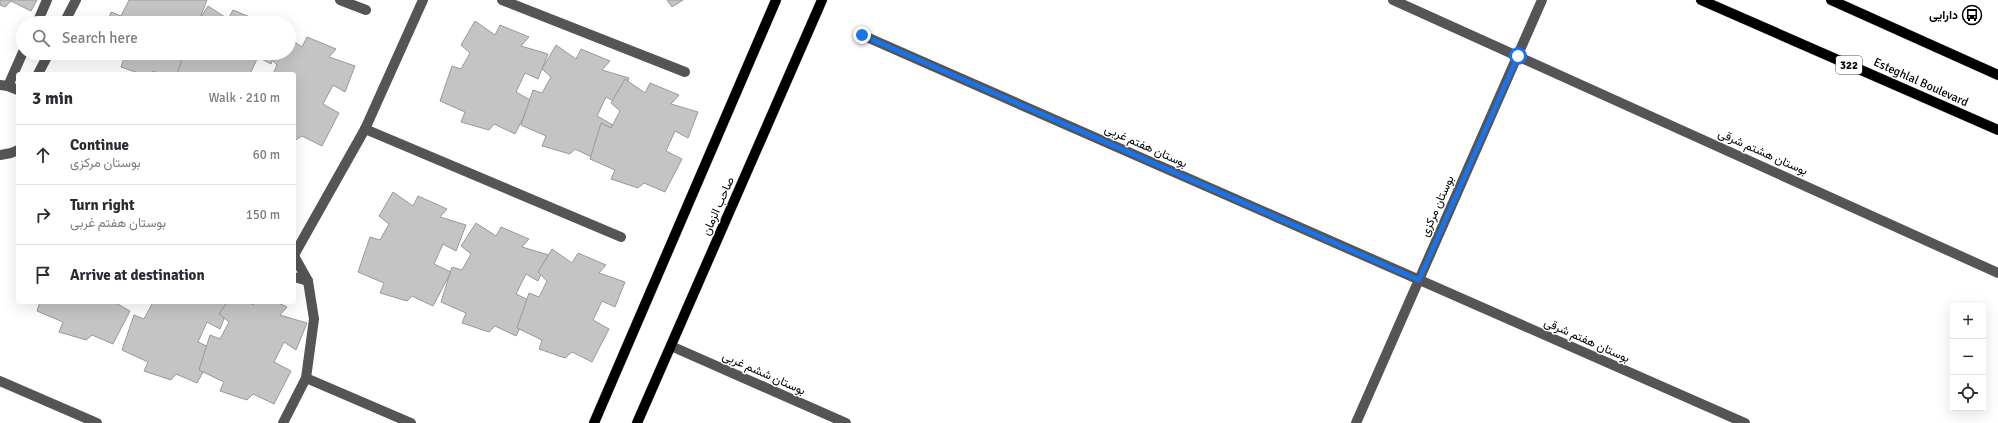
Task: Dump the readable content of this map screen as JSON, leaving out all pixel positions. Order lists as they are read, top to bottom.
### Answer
{
  "streets": {
    "main road": ["322", "Esteghlal Boulevard", "صاحب الزمان"],
    "street": [
      "بوستان هفتم غربی",
      "بوستان هشتم شرقی",
      "بوستان مرکزی",
      "بوستان هفتم شرقی",
      "بوستان ششم غربی"
    ]
  },
  "crossings": [
    ["بوستان هفتم غربی", "بوستان مرکزی"],
    ["بوستان هفتم غربی", "بوستان هفتم شرقی"],
    ["بوستان هشتم شرقی", "بوستان مرکزی"],
    ["صاحب الزمان", "بوستان ششم غربی"],
    ["بوستان مرکزی", "بوستان هفتم شرقی"]
  ],
  "places": {
    "bus stop": ["دارایی"]
  },
  "page": {
    "search": "Search here",
    "heading": ["3 min", "Walk · 210 m"],
    "list": [
      ["Continue", "بوستان مرکزی", "60 m"],
      ["Turn right", "بوستان هفتم غربی", "150 m"],
      "Arrive at destination"
    ],
    "map_buttons": ["+", "−"]
  }
}
